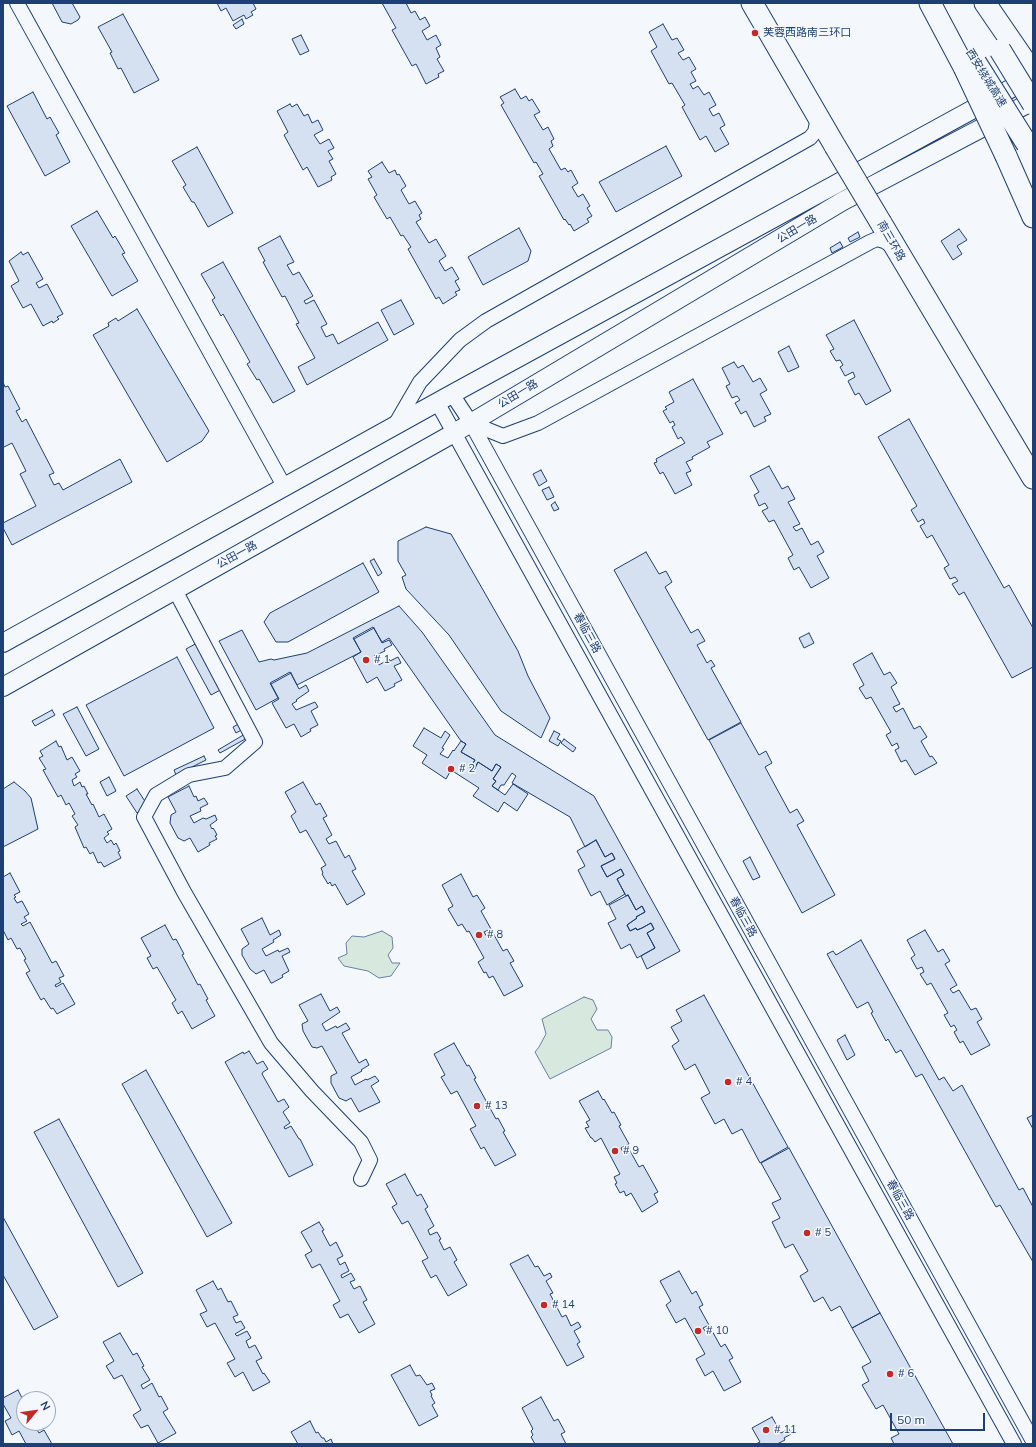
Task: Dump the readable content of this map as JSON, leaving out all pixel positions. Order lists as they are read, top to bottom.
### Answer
{
  "streets": {
    "highway": ["西安绕城高速", "南三环路"],
    "main road": ["公田一路"],
    "street": ["春临三路"]
  },
  "crossings": [
    ["公田一路", "春临三路"]
  ],
  "places": [
    "芙蓉西路南三环口",
    "# 1",
    "# 2",
    "# 8",
    "# 4",
    "# 13",
    "# 9",
    "# 5",
    "# 14",
    "# 10",
    "# 6",
    "# 11"
  ],
  "scale_bar": "50 m",
  "north": "top right"
}
